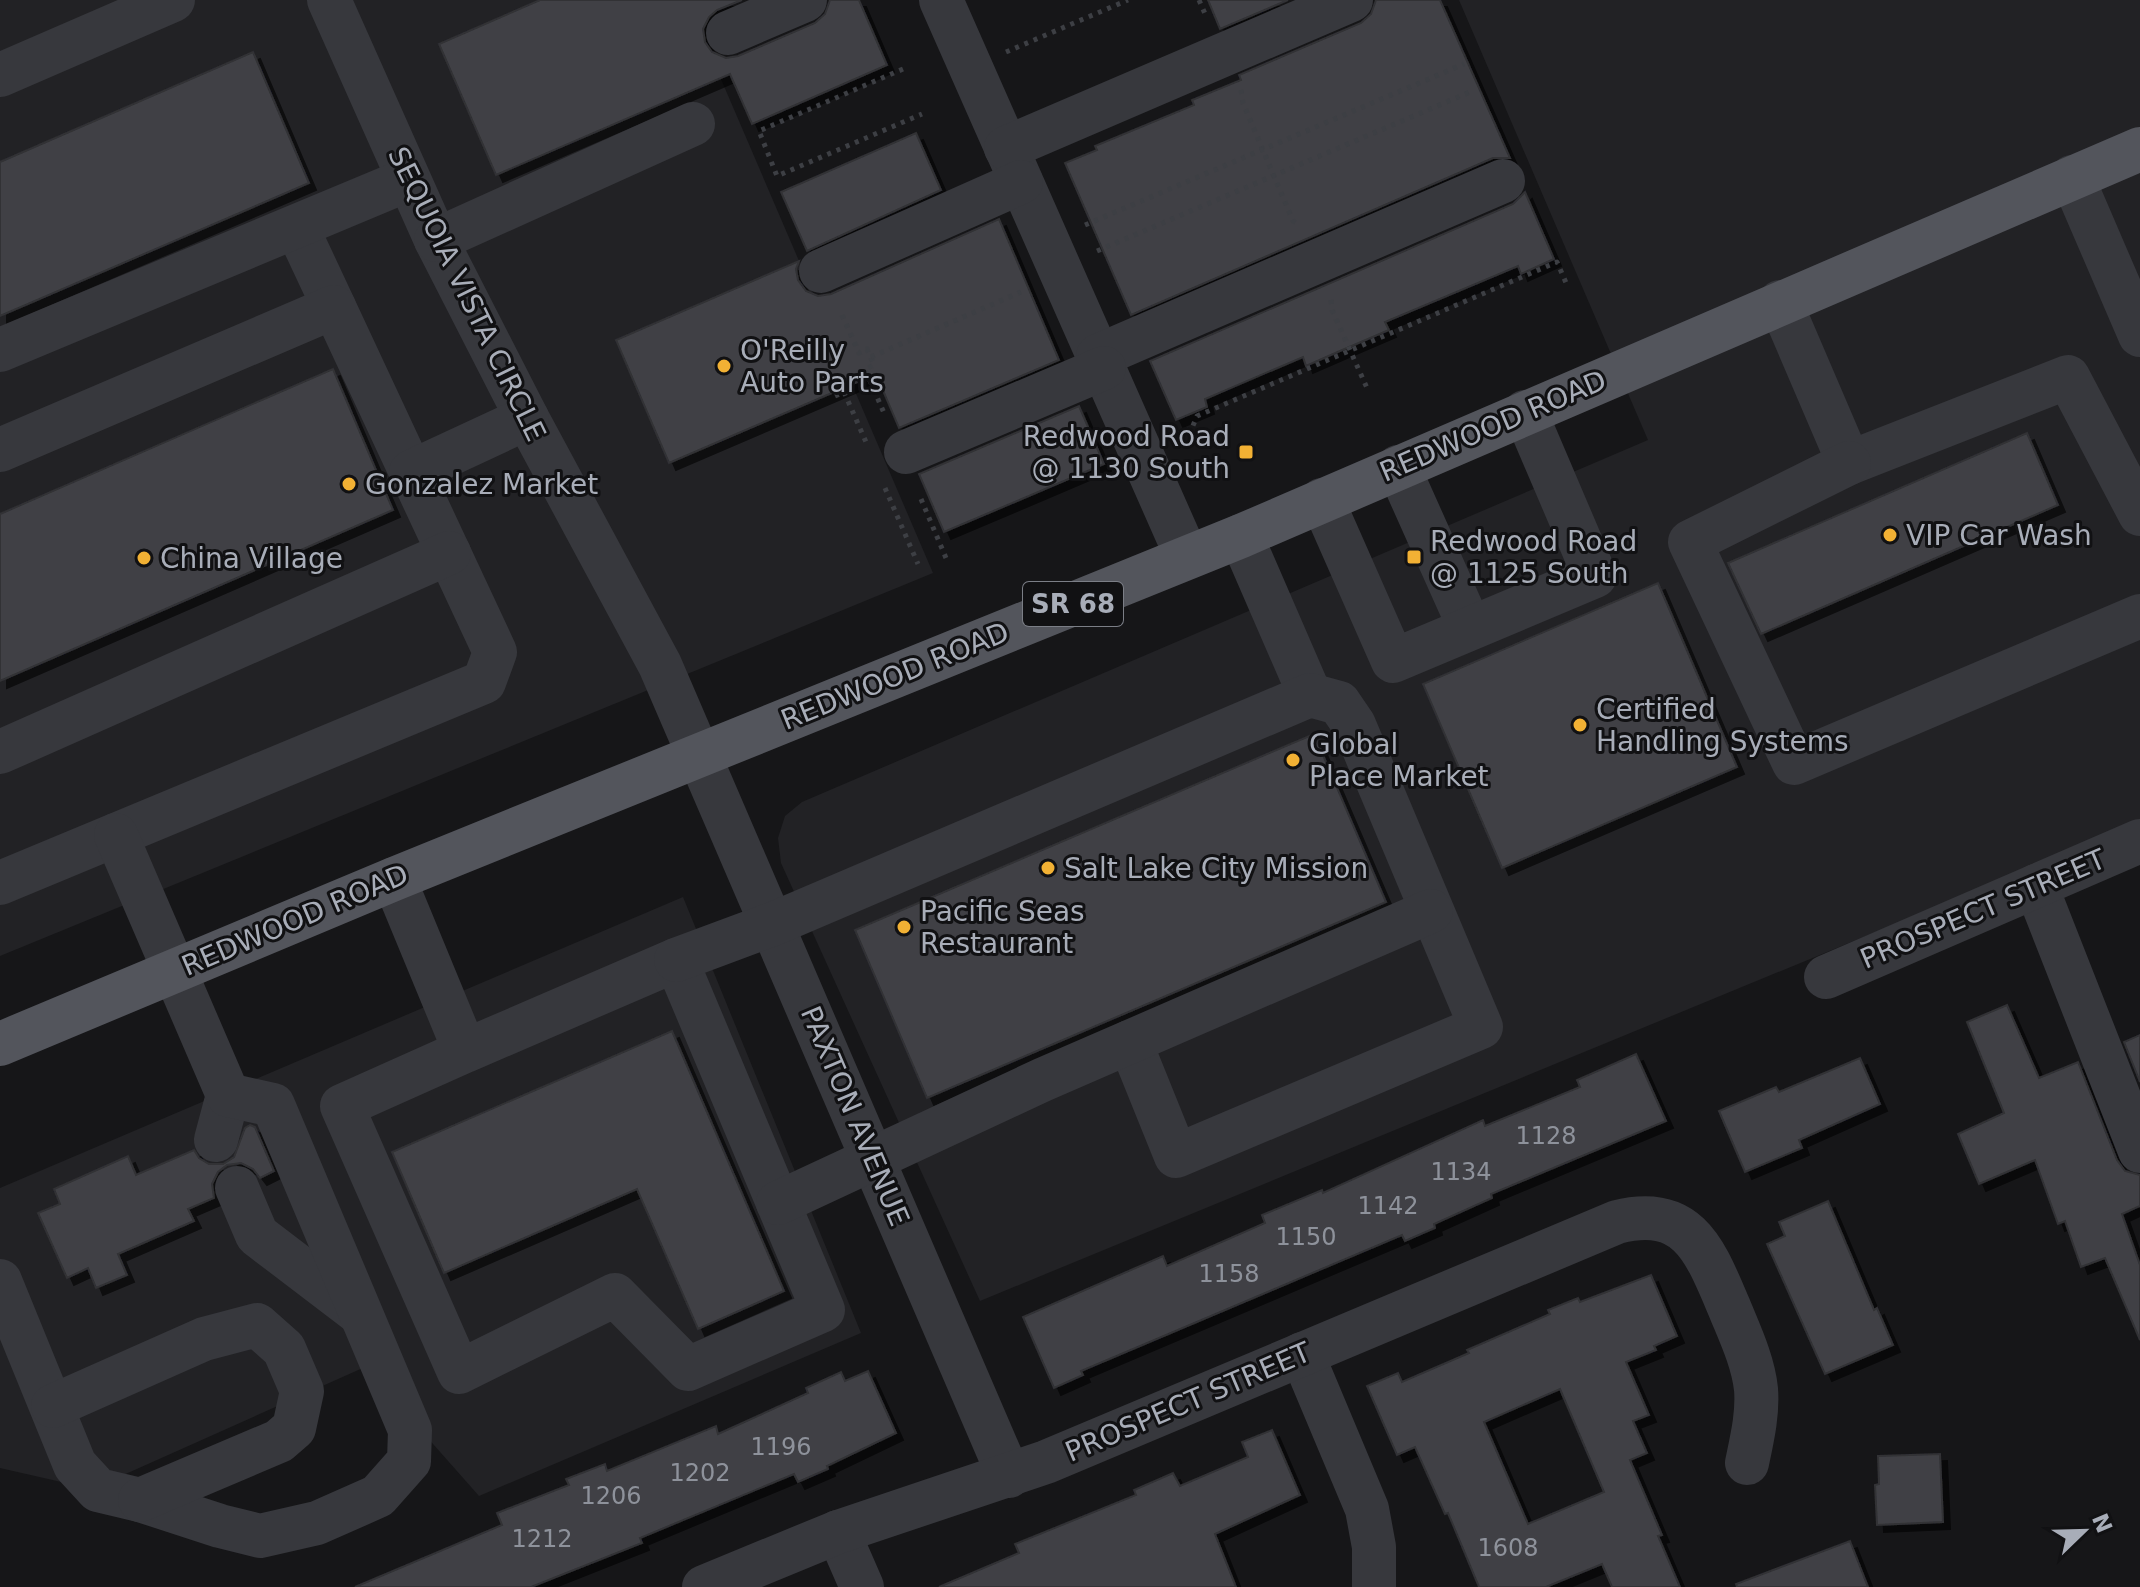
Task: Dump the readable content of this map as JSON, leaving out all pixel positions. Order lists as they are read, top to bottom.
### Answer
{
  "streets": {
    "main road": ["REDWOOD ROAD", "SR 68"],
    "street": ["SEQUOIA VISTA CIRCLE", "PROSPECT STREET", "PAXTON AVENUE"]
  },
  "crossings": [
    ["SEQUOIA VISTA CIRCLE", "REDWOOD ROAD"],
    ["SEQUOIA VISTA CIRCLE", "PAXTON AVENUE"],
    ["REDWOOD ROAD", "PAXTON AVENUE"],
    ["PROSPECT STREET", "PAXTON AVENUE"]
  ],
  "places": {
    "other": [
      "O'Reilly Auto Parts",
      "Gonzalez Market",
      "VIP Car Wash",
      "China Village",
      "Certified Handling Systems",
      "Global Place Market",
      "Salt Lake City Mission",
      "Pacific Seas Restaurant"
    ],
    "transit": ["Redwood Road @ 1130 South", "Redwood Road @ 1125 South"]
  },
  "house_numbers": [
    "1128",
    "1134",
    "1142",
    "1150",
    "1158",
    "1196",
    "1202",
    "1206",
    "1212",
    "1608"
  ],
  "north": "top right"
}
